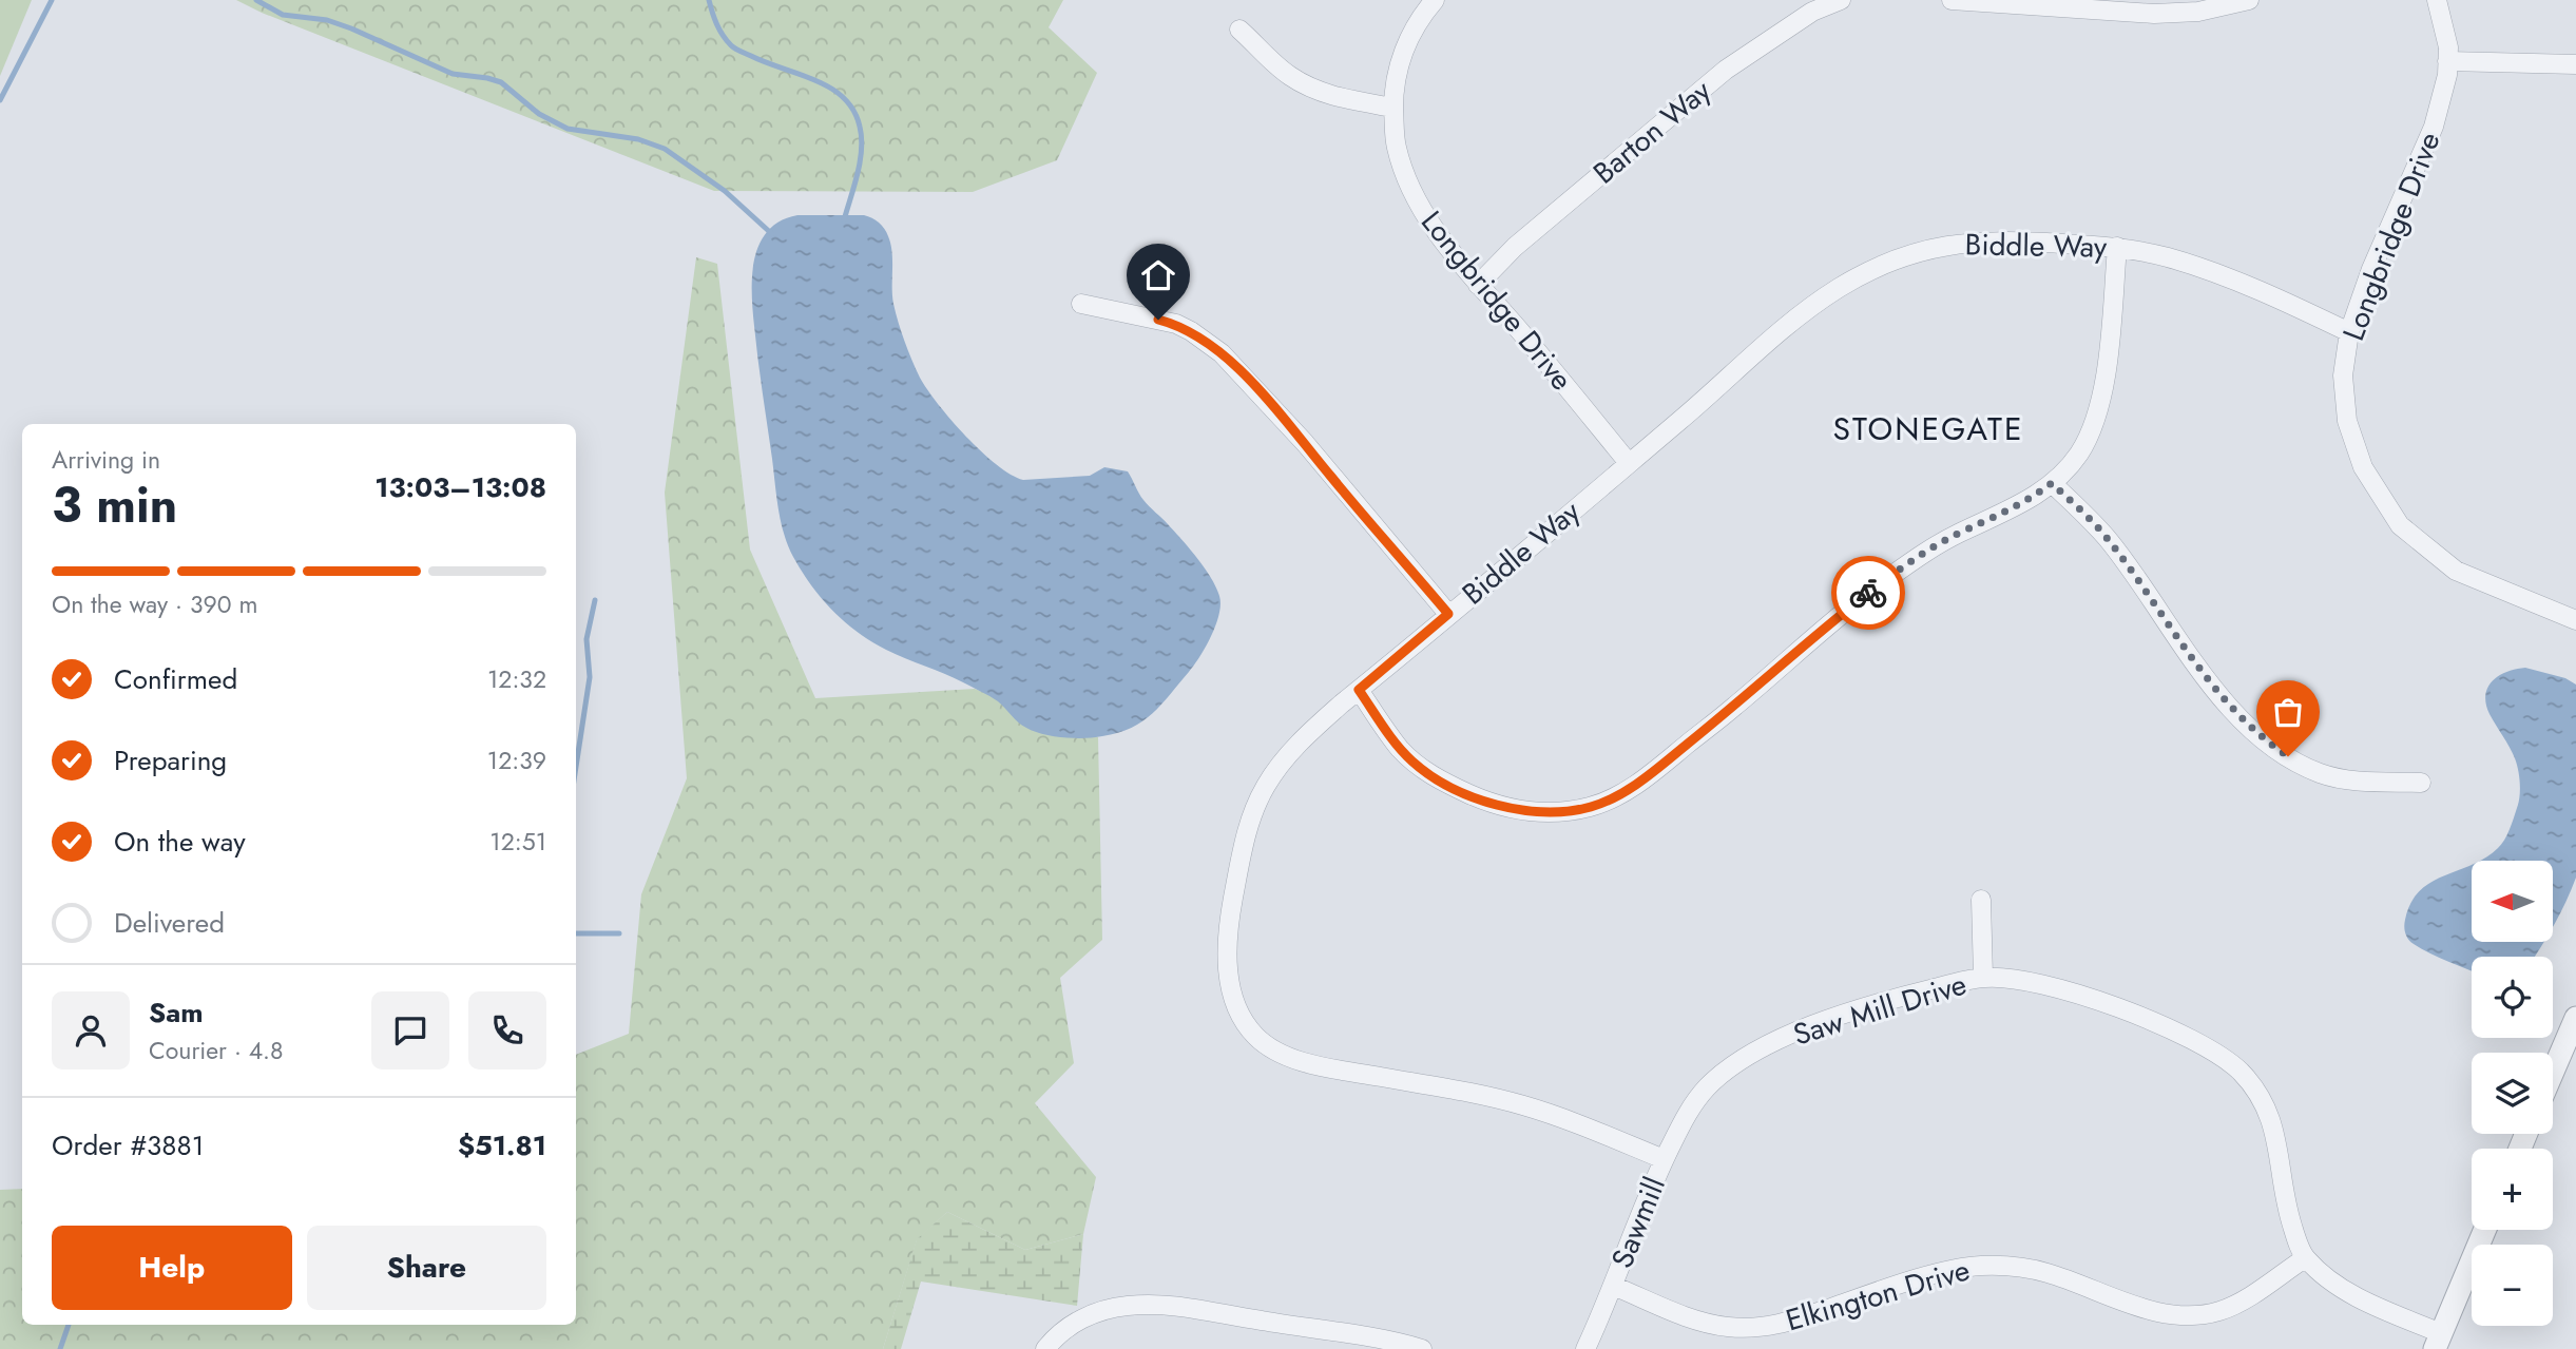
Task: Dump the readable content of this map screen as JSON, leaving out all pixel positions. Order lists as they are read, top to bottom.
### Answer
{
  "streets": {
    "street": [
      "Barton Way",
      "Longbridge Drive",
      "Biddle Way",
      "Saw Mill Drive",
      "Sawmill",
      "Elkington Drive"
    ]
  },
  "crossings": [
    ["Barton Way", "Longbridge Drive"],
    ["Longbridge Drive", "Biddle Way"],
    ["Biddle Way", "Saw Mill Drive"],
    ["Biddle Way", "Sawmill"],
    ["Saw Mill Drive", "Sawmill"],
    ["Saw Mill Drive", "Elkington Drive"],
    ["Sawmill", "Elkington Drive"]
  ],
  "districts": ["STONEGATE"],
  "north": "left",
  "page": {
    "heading": ["3 min", "Arriving in", "13:03–13:08"],
    "panel": [
      "Sam",
      "Courier · 4.8",
      "Order #3881",
      "$51.81"
    ],
    "bar": "On the way · 390 m",
    "list": [
      ["Confirmed", "12:32"],
      ["Preparing", "12:39"],
      ["On the way", "12:51"],
      "Delivered"
    ],
    "map_buttons": ["+", "−"],
    "buttons": ["Help", "Share"]
  }
}
